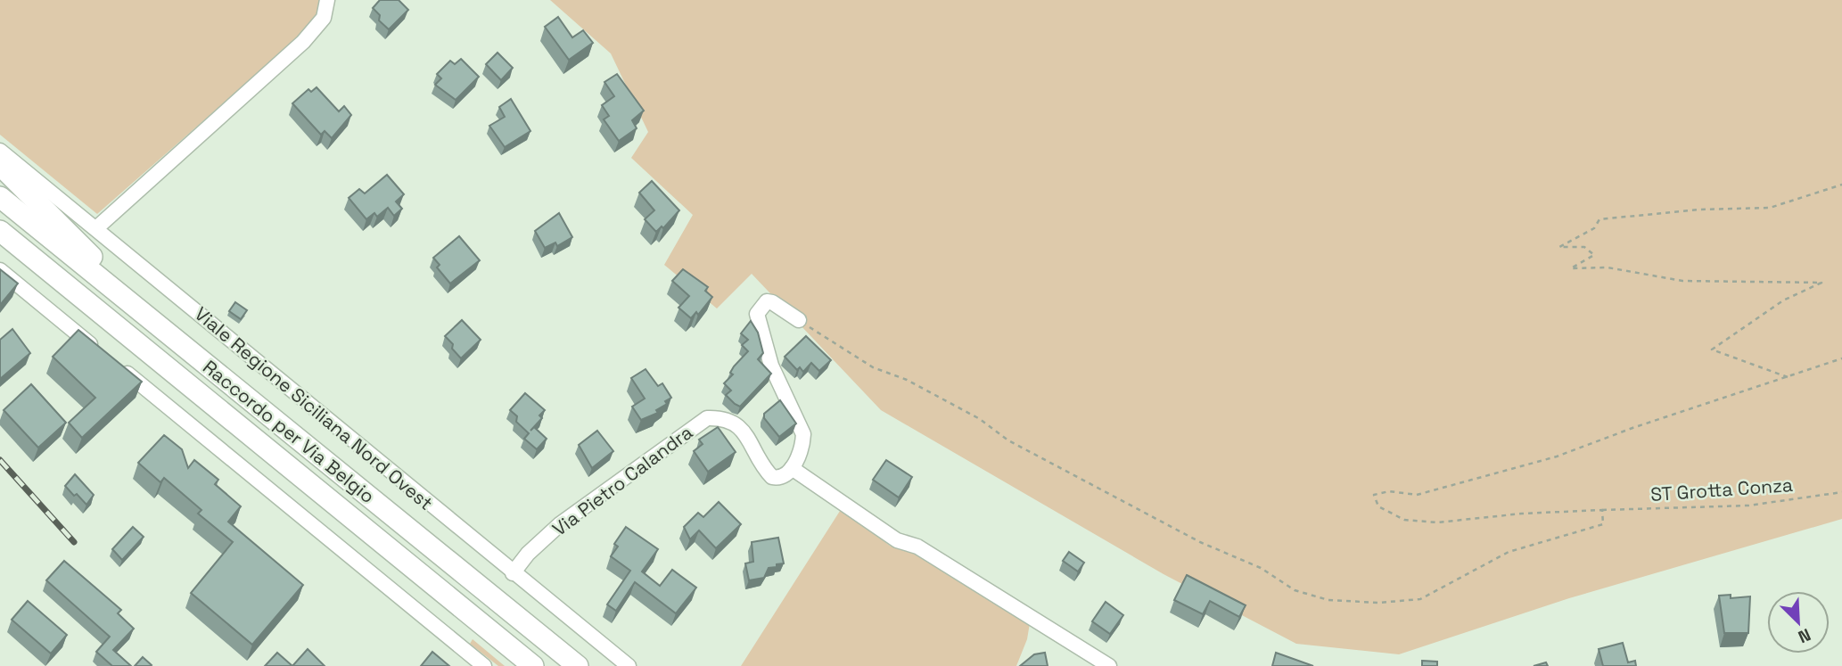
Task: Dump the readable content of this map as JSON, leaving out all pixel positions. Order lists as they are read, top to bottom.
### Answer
{
  "streets": {
    "highway": ["Raccordo per Via Belgio"],
    "street": ["Viale Regione Siciliana Nord Ovest", "Via Pietro Calandra"],
    "path": ["ST Grotta Conza"]
  },
  "crossings": [
    ["Viale Regione Siciliana Nord Ovest", "Via Pietro Calandra"]
  ],
  "north": "bottom right"
}
